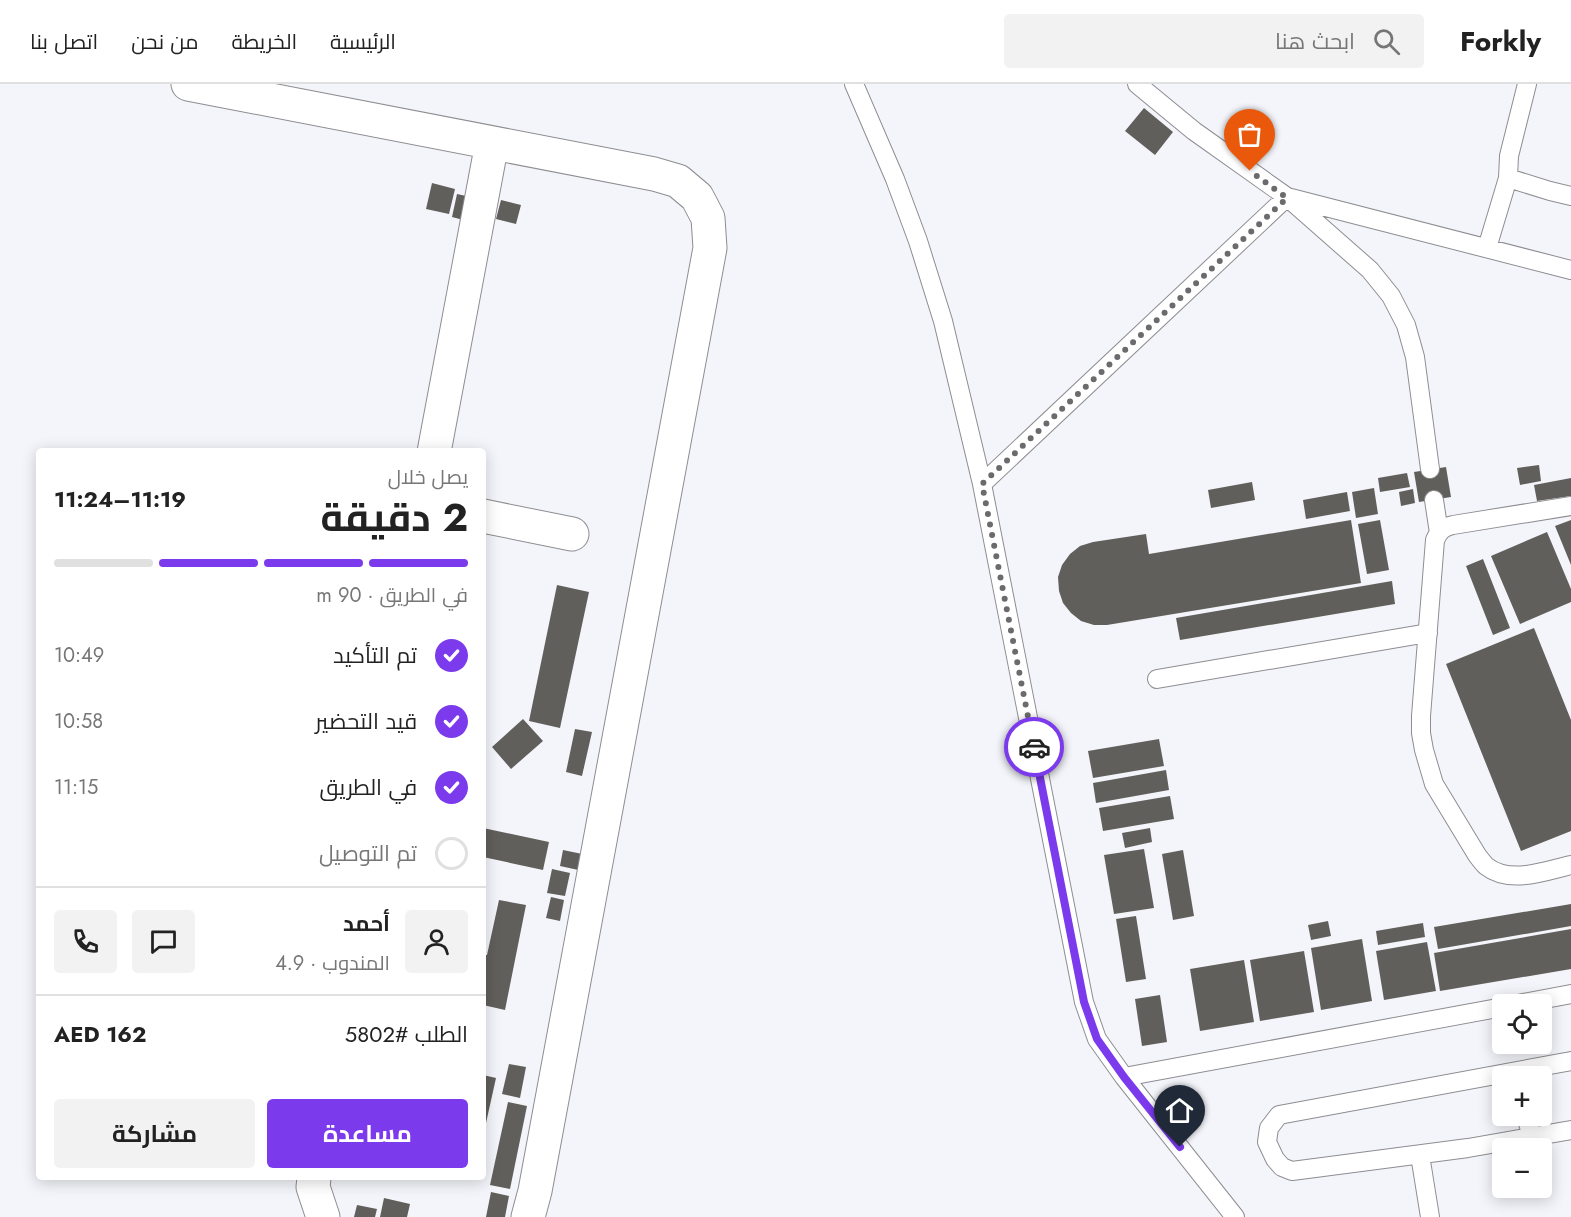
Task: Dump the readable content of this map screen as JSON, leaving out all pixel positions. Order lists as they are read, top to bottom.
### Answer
{
  "page": {
    "header": "Forkly",
    "search": "ابحث هنا",
    "nav": [
      "الرئيسية",
      "الخريطة",
      "من نحن",
      "اتصل بنا"
    ],
    "heading": ["2 دقيقة", "يصل خلال", "11:19–11:24"],
    "panel": [
      "أحمد",
      "المندوب · 4.9",
      "الطلب #5802",
      "AED 162"
    ],
    "bar": "في الطريق · 90 m",
    "list": [
      ["تم التأكيد", "10:49"],
      ["قيد التحضير", "10:58"],
      ["في الطريق", "11:15"],
      "تم التوصيل"
    ],
    "map_buttons": ["+", "−"],
    "buttons": ["مساعدة", "مشاركة"]
  }
}
